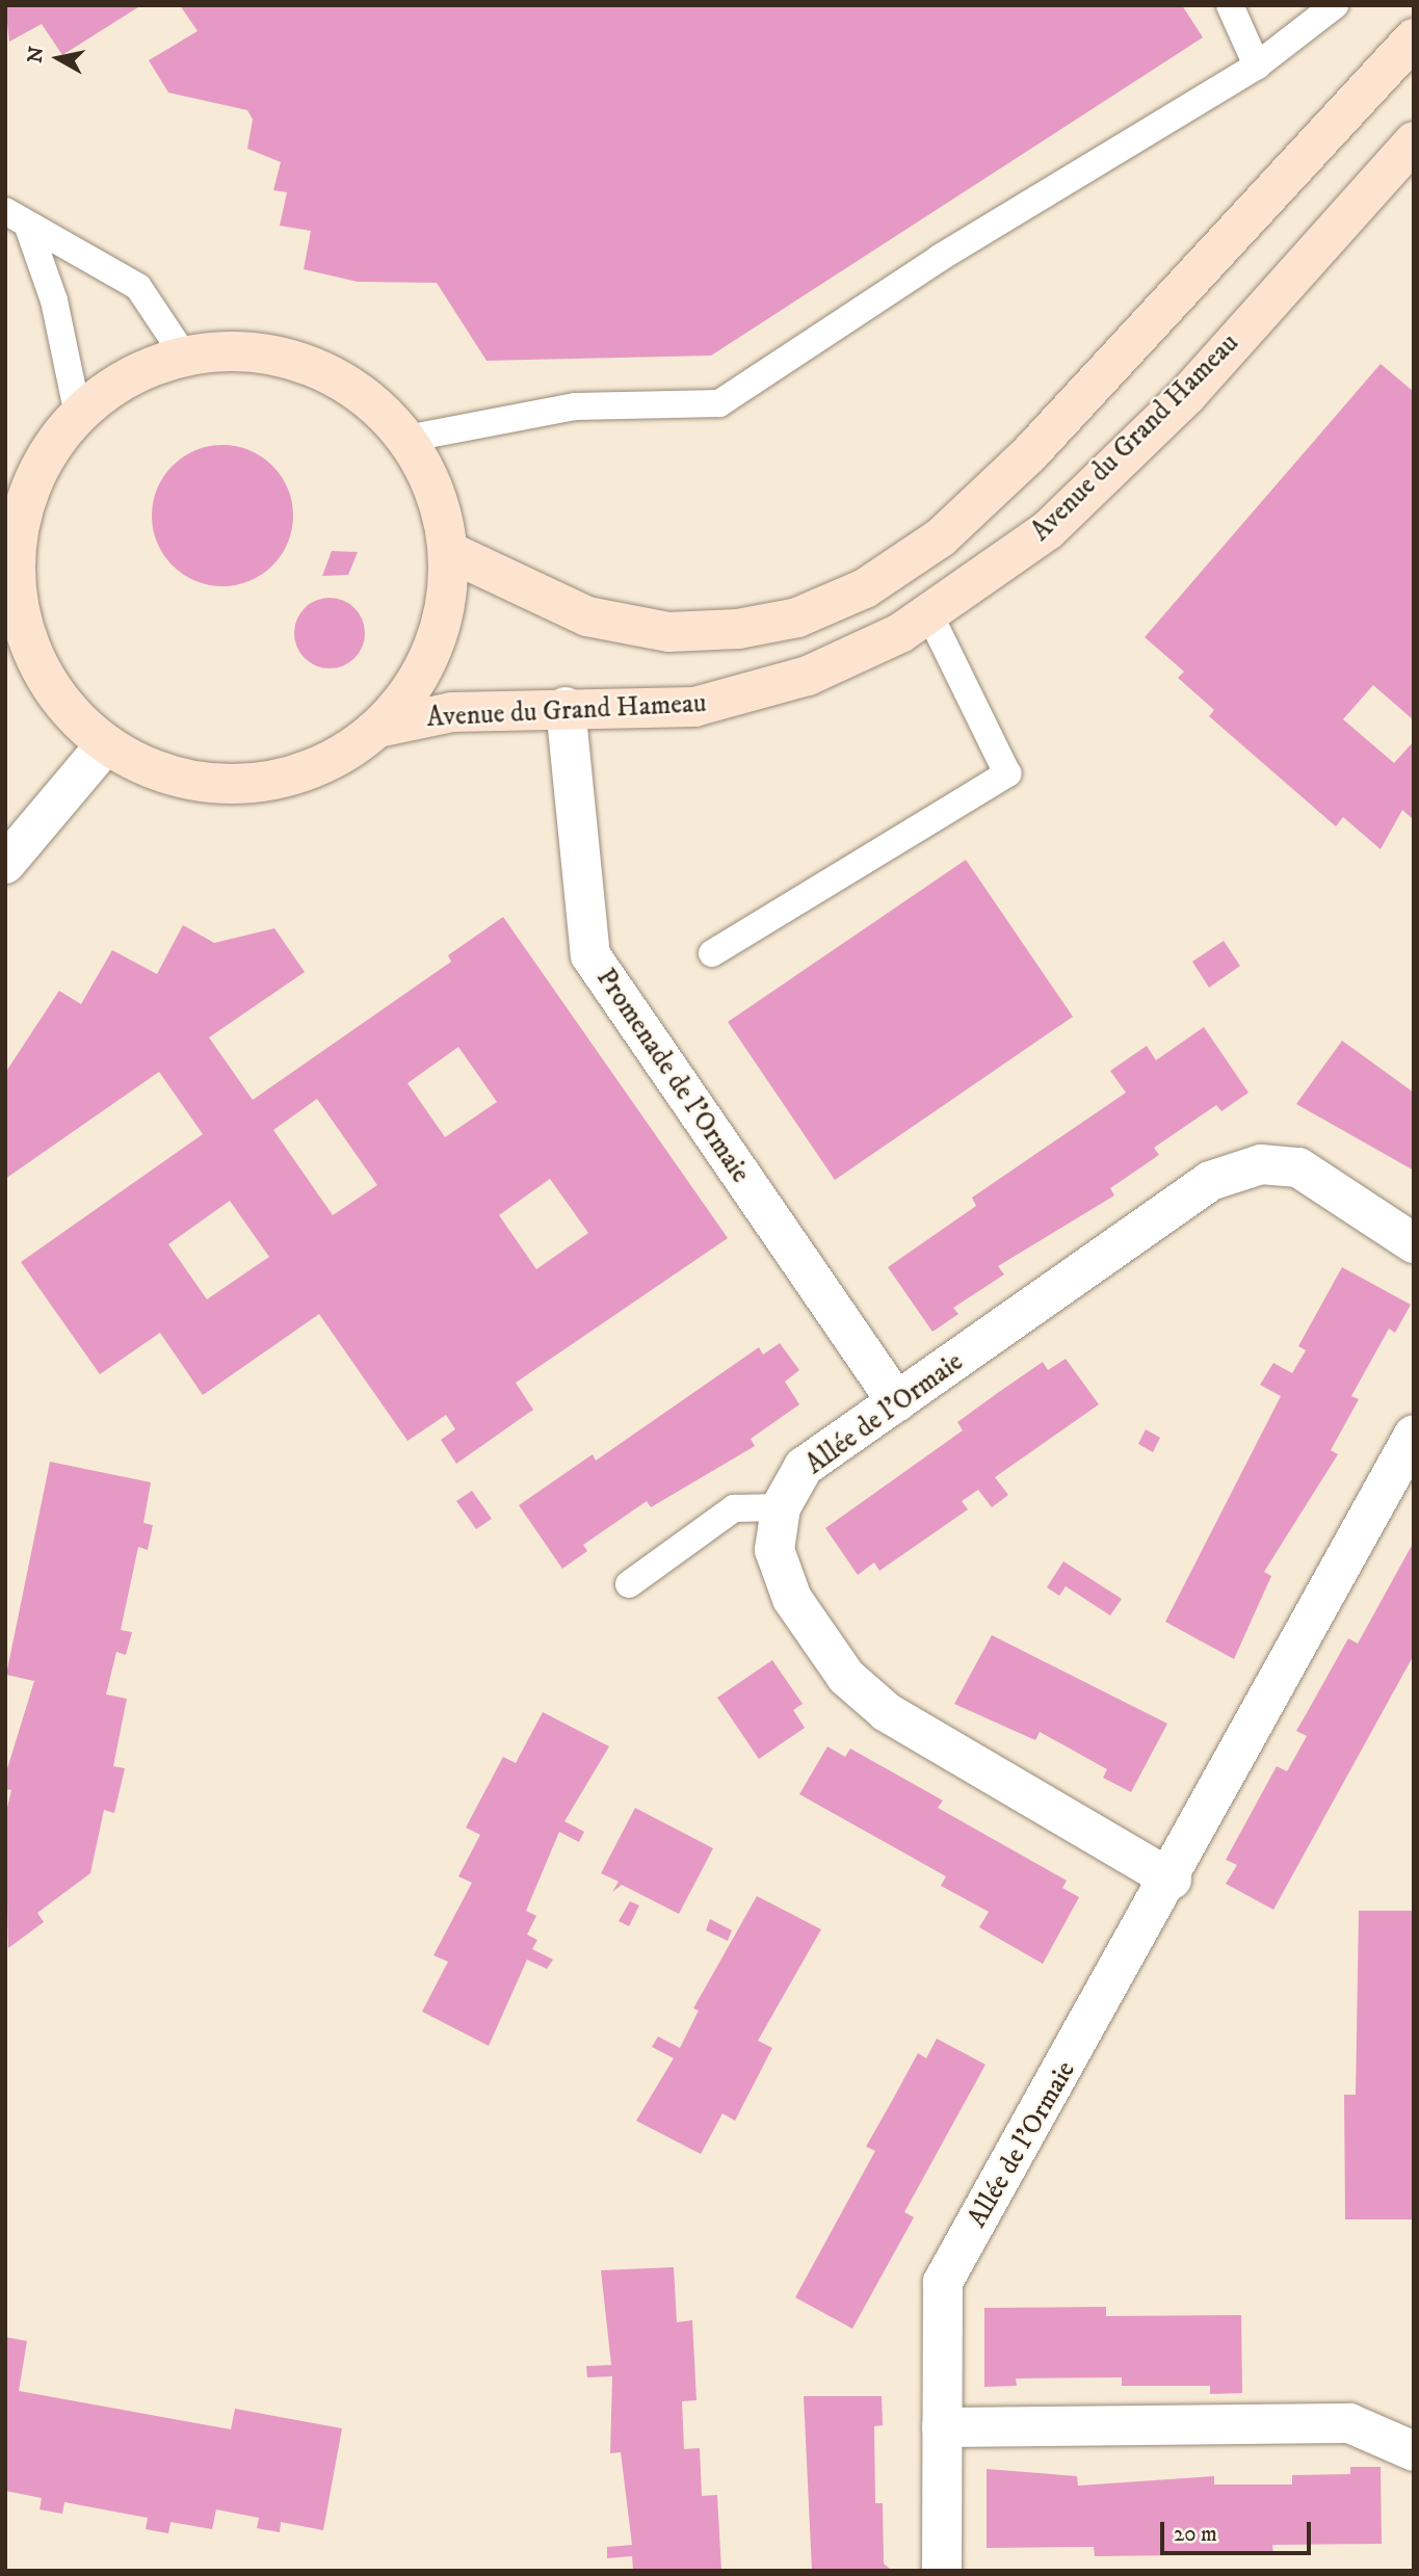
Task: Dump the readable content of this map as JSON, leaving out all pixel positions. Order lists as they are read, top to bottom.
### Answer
{
  "streets": {
    "main road": ["Avenue du Grand Hameau"],
    "street": ["Promenade de l'Ormaie", "Allée de l'Ormaie"]
  },
  "crossings": [
    ["Avenue du Grand Hameau", "Promenade de l'Ormaie"],
    ["Promenade de l'Ormaie", "Allée de l'Ormaie"]
  ],
  "scale_bar": "20 m",
  "north": "left"
}
